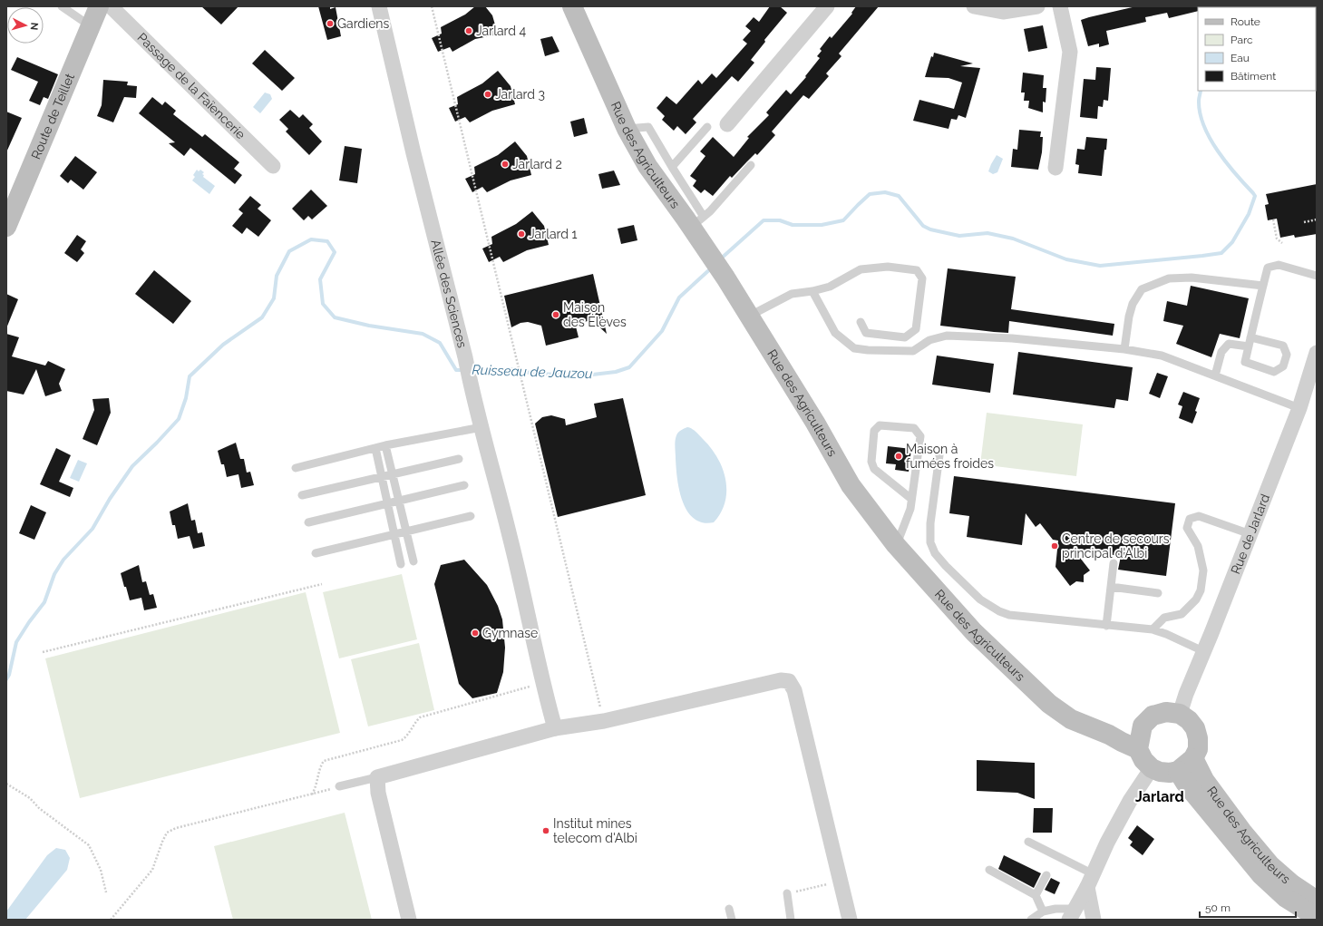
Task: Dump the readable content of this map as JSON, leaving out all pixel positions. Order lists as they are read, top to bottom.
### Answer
{
  "streets": {
    "street": [
      "Passage de la Faïencerie",
      "Route de Teillet",
      "Rue des Agriculteurs",
      "Allée des Sciences",
      "Rue de Jarlard"
    ]
  },
  "crossings": [
    ["Rue des Agriculteurs", "Rue de Jarlard"]
  ],
  "districts": ["Jarlard"],
  "water": ["Ruisseau de Jauzou"],
  "places": [
    "Gardiens",
    "Jarlard 4",
    "Jarlard 3",
    "Jarlard 2",
    "Jarlard 1",
    "Maison des Élèves",
    "Maison à fumées froides",
    "Centre de secours principal d'Albi",
    "Gymnase",
    "Institut mines telecom d'Albi"
  ],
  "legend": [
    "Route",
    "Parc",
    "Eau",
    "Bâtiment"
  ],
  "scale_bar": "50 m",
  "north": "right"
}
